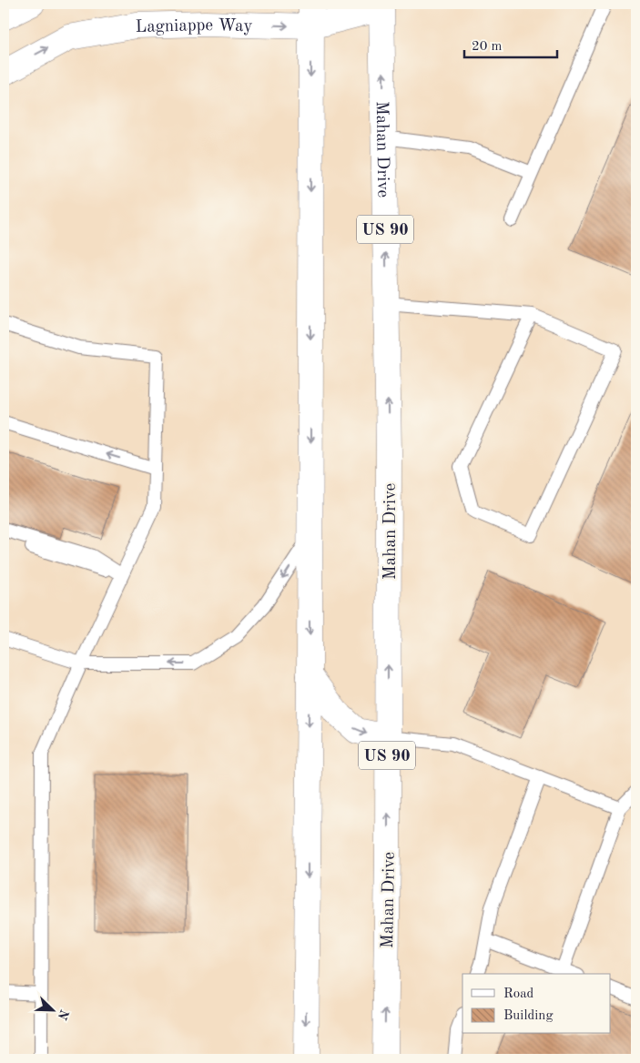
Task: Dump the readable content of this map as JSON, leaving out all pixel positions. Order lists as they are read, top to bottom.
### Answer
{
  "streets": {
    "main road": ["Lagniappe Way", "Mahan Drive", "US 90"]
  },
  "crossings": [
    ["Lagniappe Way", "Mahan Drive"]
  ],
  "one_way": ["Lagniappe Way"],
  "legend": ["Road", "Building"],
  "scale_bar": "20 m",
  "north": "bottom right"
}
